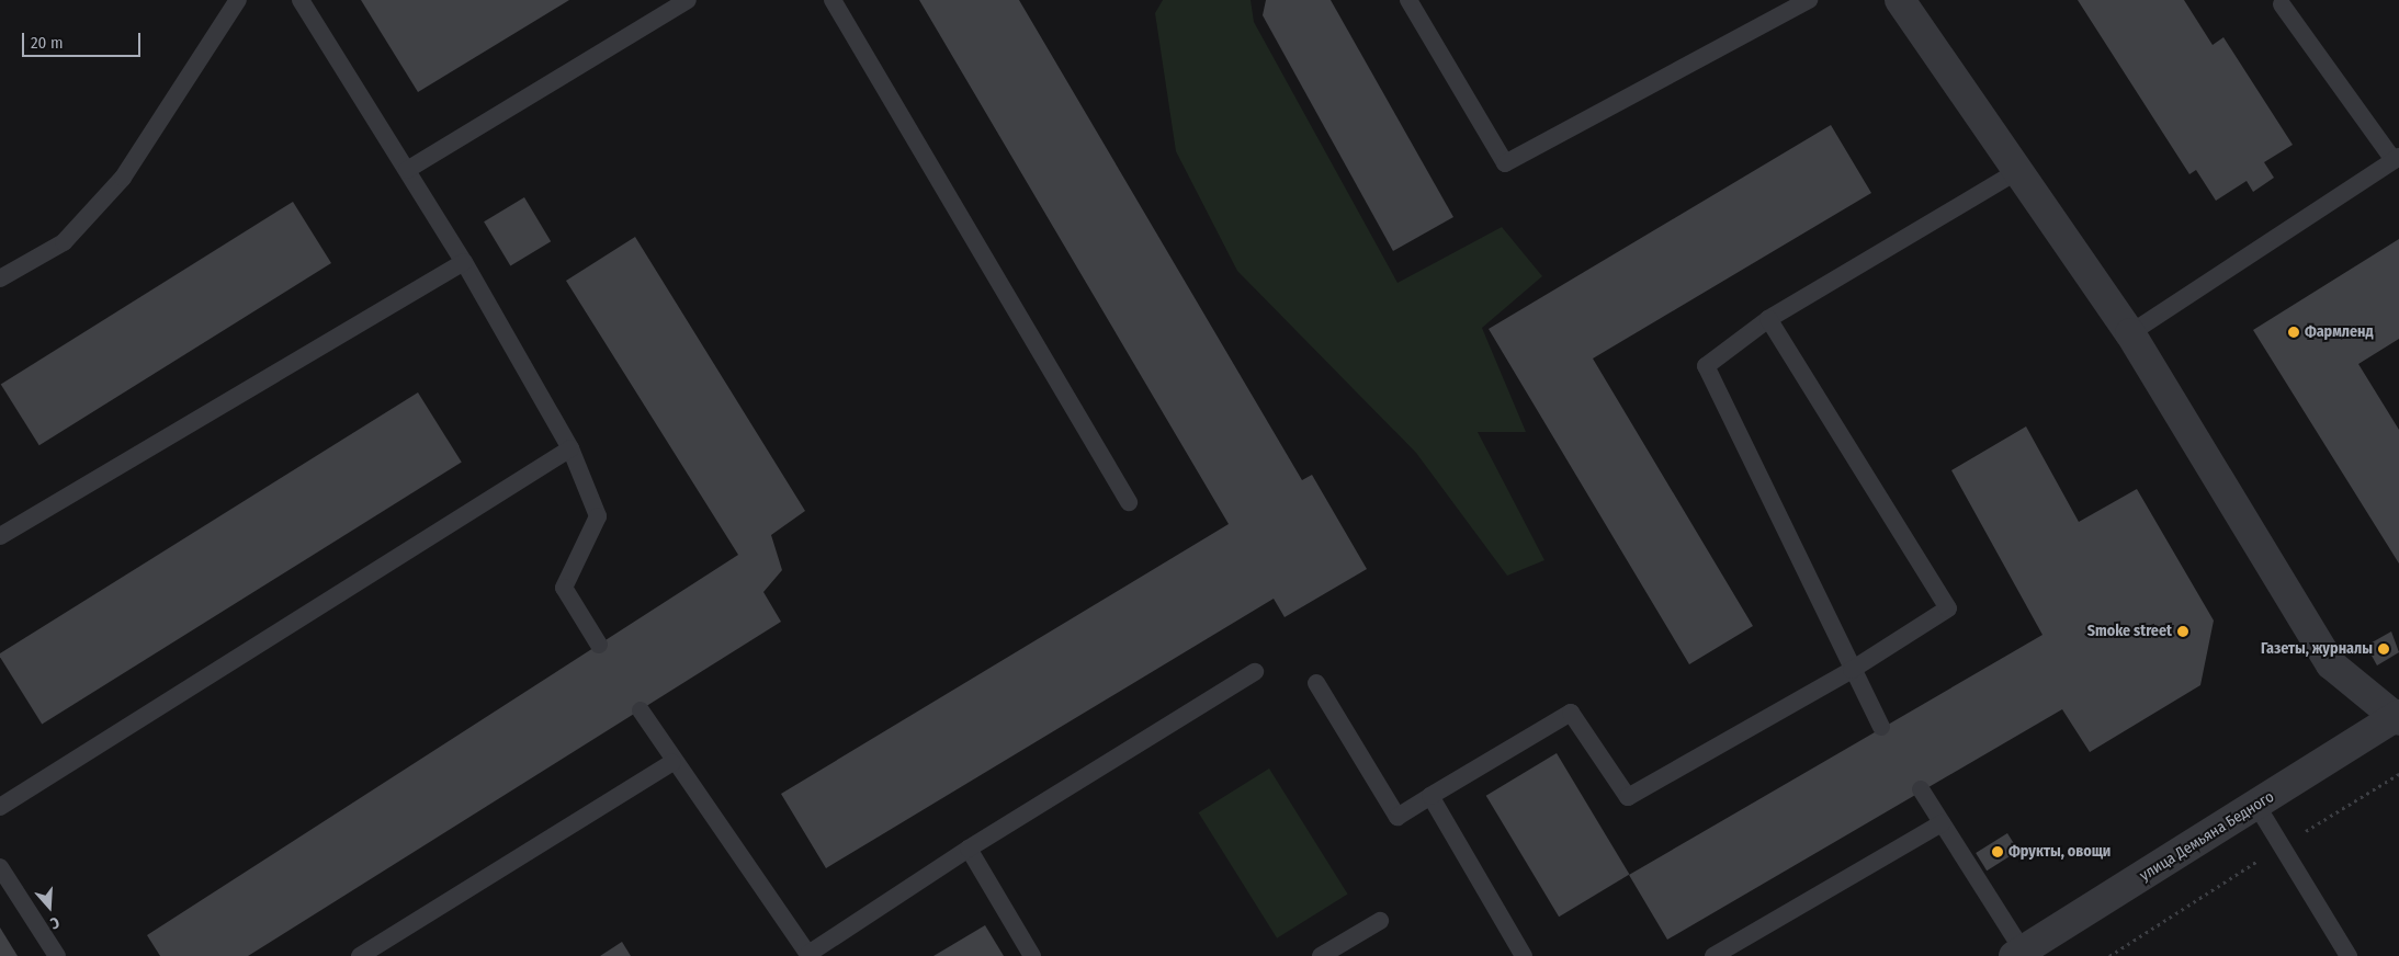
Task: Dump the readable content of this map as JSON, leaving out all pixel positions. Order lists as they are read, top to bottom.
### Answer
{
  "streets": {
    "street": ["улица Демьяна Бедного"]
  },
  "places": [
    "Фармленд",
    "Smoke street",
    "Газеты, журналы",
    "Фрукты, овощи"
  ],
  "scale_bar": "20 m",
  "north": "bottom"
}
